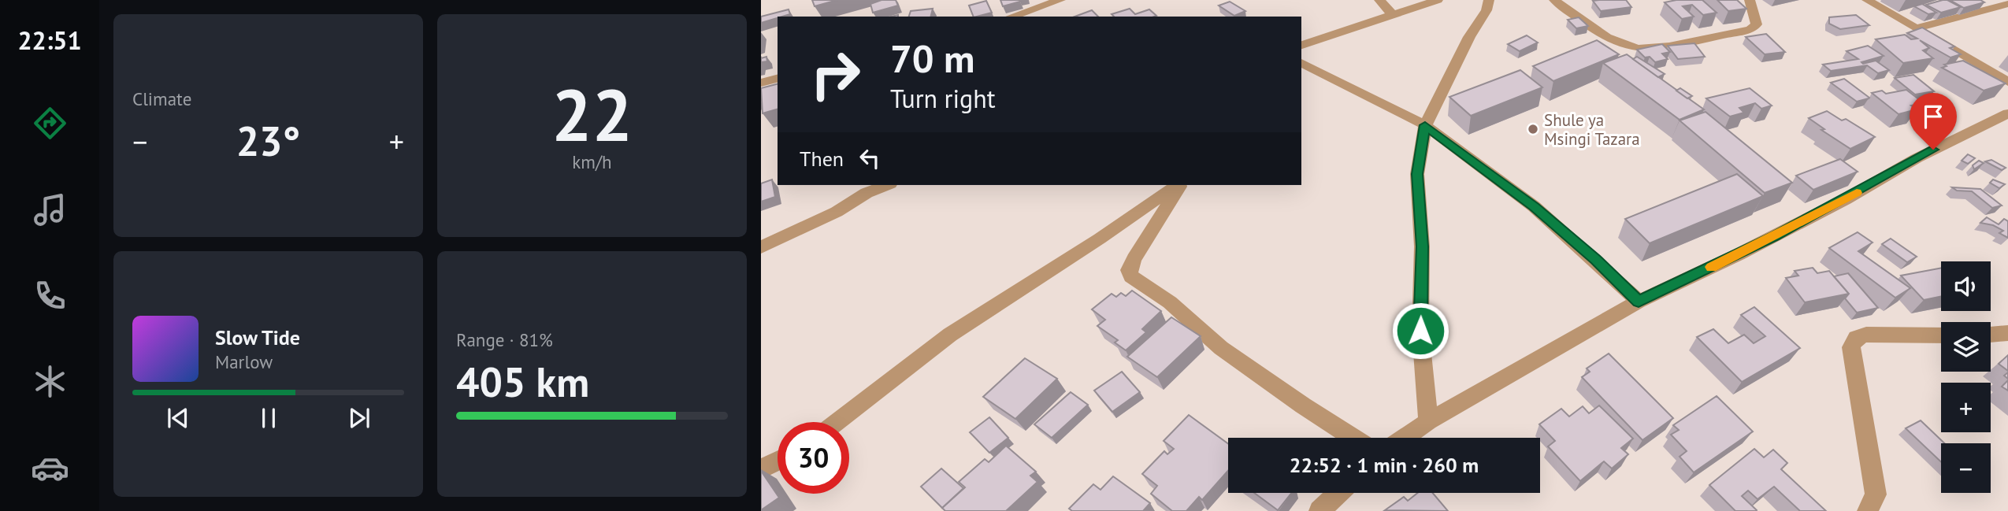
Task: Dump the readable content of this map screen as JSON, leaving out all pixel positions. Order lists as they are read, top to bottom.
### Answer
{
  "places": ["Shule ya Msingi Tazara"],
  "page": {
    "tabs": "22:51",
    "tile": [
      "Climate",
      ["22", "km/h"],
      ["Range · 81%", "405 km"]
    ],
    "turn": ["70 m", "Turn right"],
    "heat": ["−", "23°", "+"],
    "then": "Then",
    "map_buttons": ["+", "−"],
    "song": ["Slow Tide", "Marlow"],
    "limit": "30",
    "trip": "22:52 · 1 min · 260 m"
  }
}
